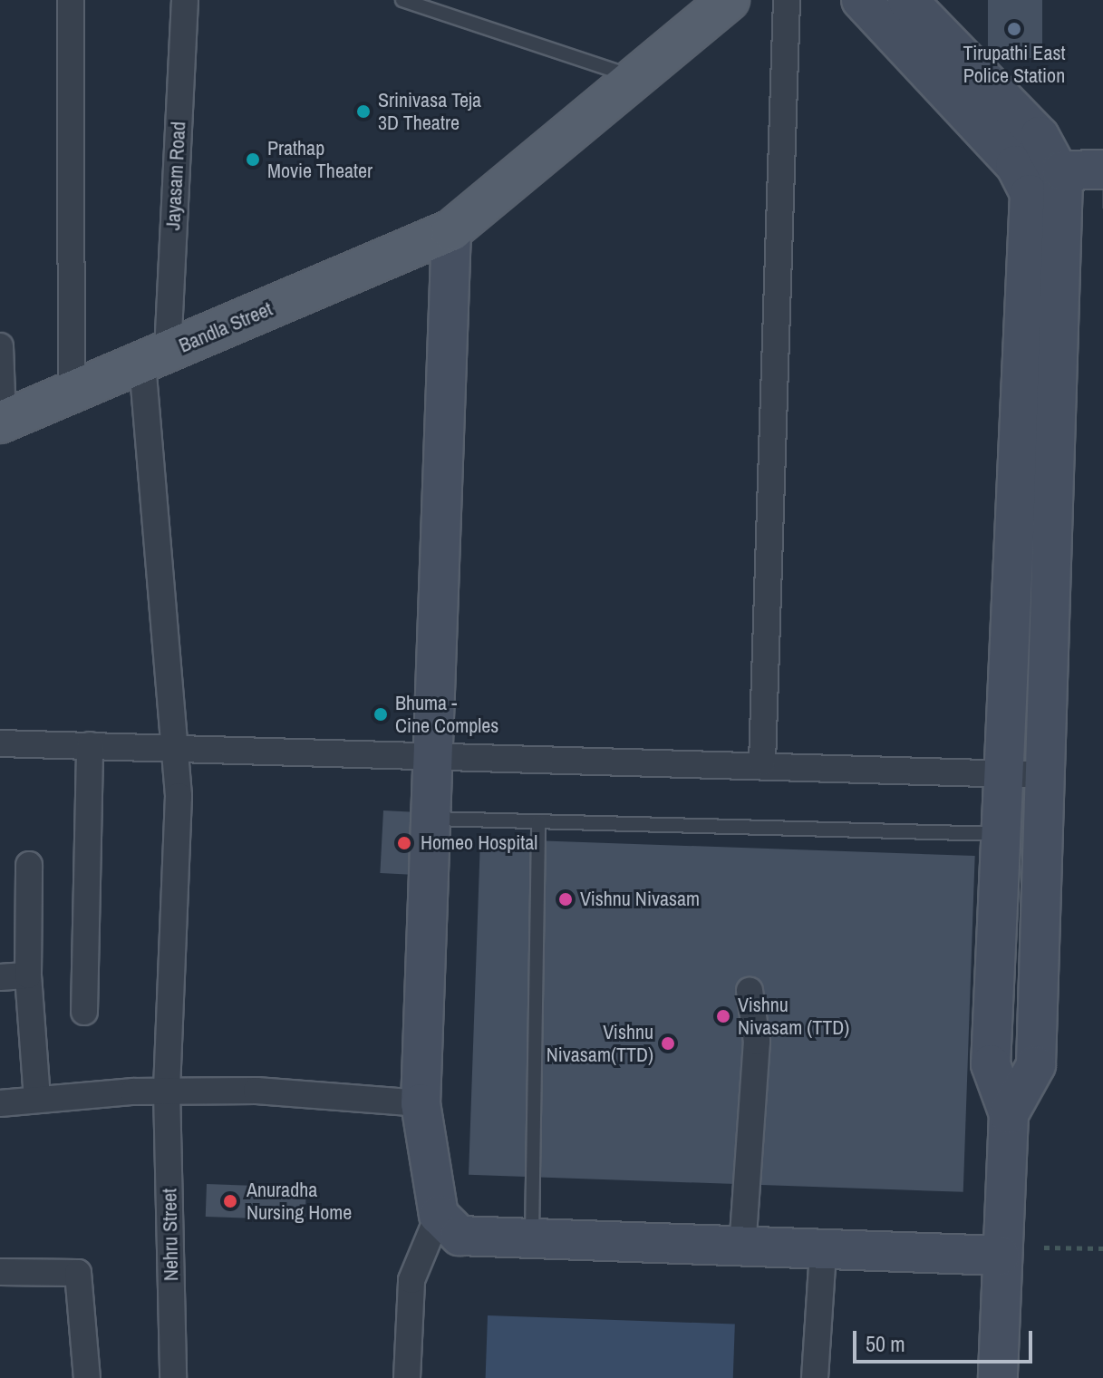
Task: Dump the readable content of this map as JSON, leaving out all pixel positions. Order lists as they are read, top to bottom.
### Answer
{
  "streets": {
    "main road": ["Bandla Street"],
    "street": ["Jayasam Road", "Nehru Street"]
  },
  "crossings": [
    ["Jayasam Road", "Bandla Street"],
    ["Jayasam Road", "Nehru Street"]
  ],
  "places": [
    "Tirupathi East Police Station",
    "Srinivasa Teja 3D Theatre",
    "Prathap Movie Theater",
    "Bhuma - Cine Comples",
    "Homeo Hospital",
    "Vishnu Nivasam",
    "Vishnu Nivasam (TTD)",
    "Vishnu Nivasam(TTD)",
    "Anuradha Nursing Home"
  ],
  "scale_bar": "50 m"
}
